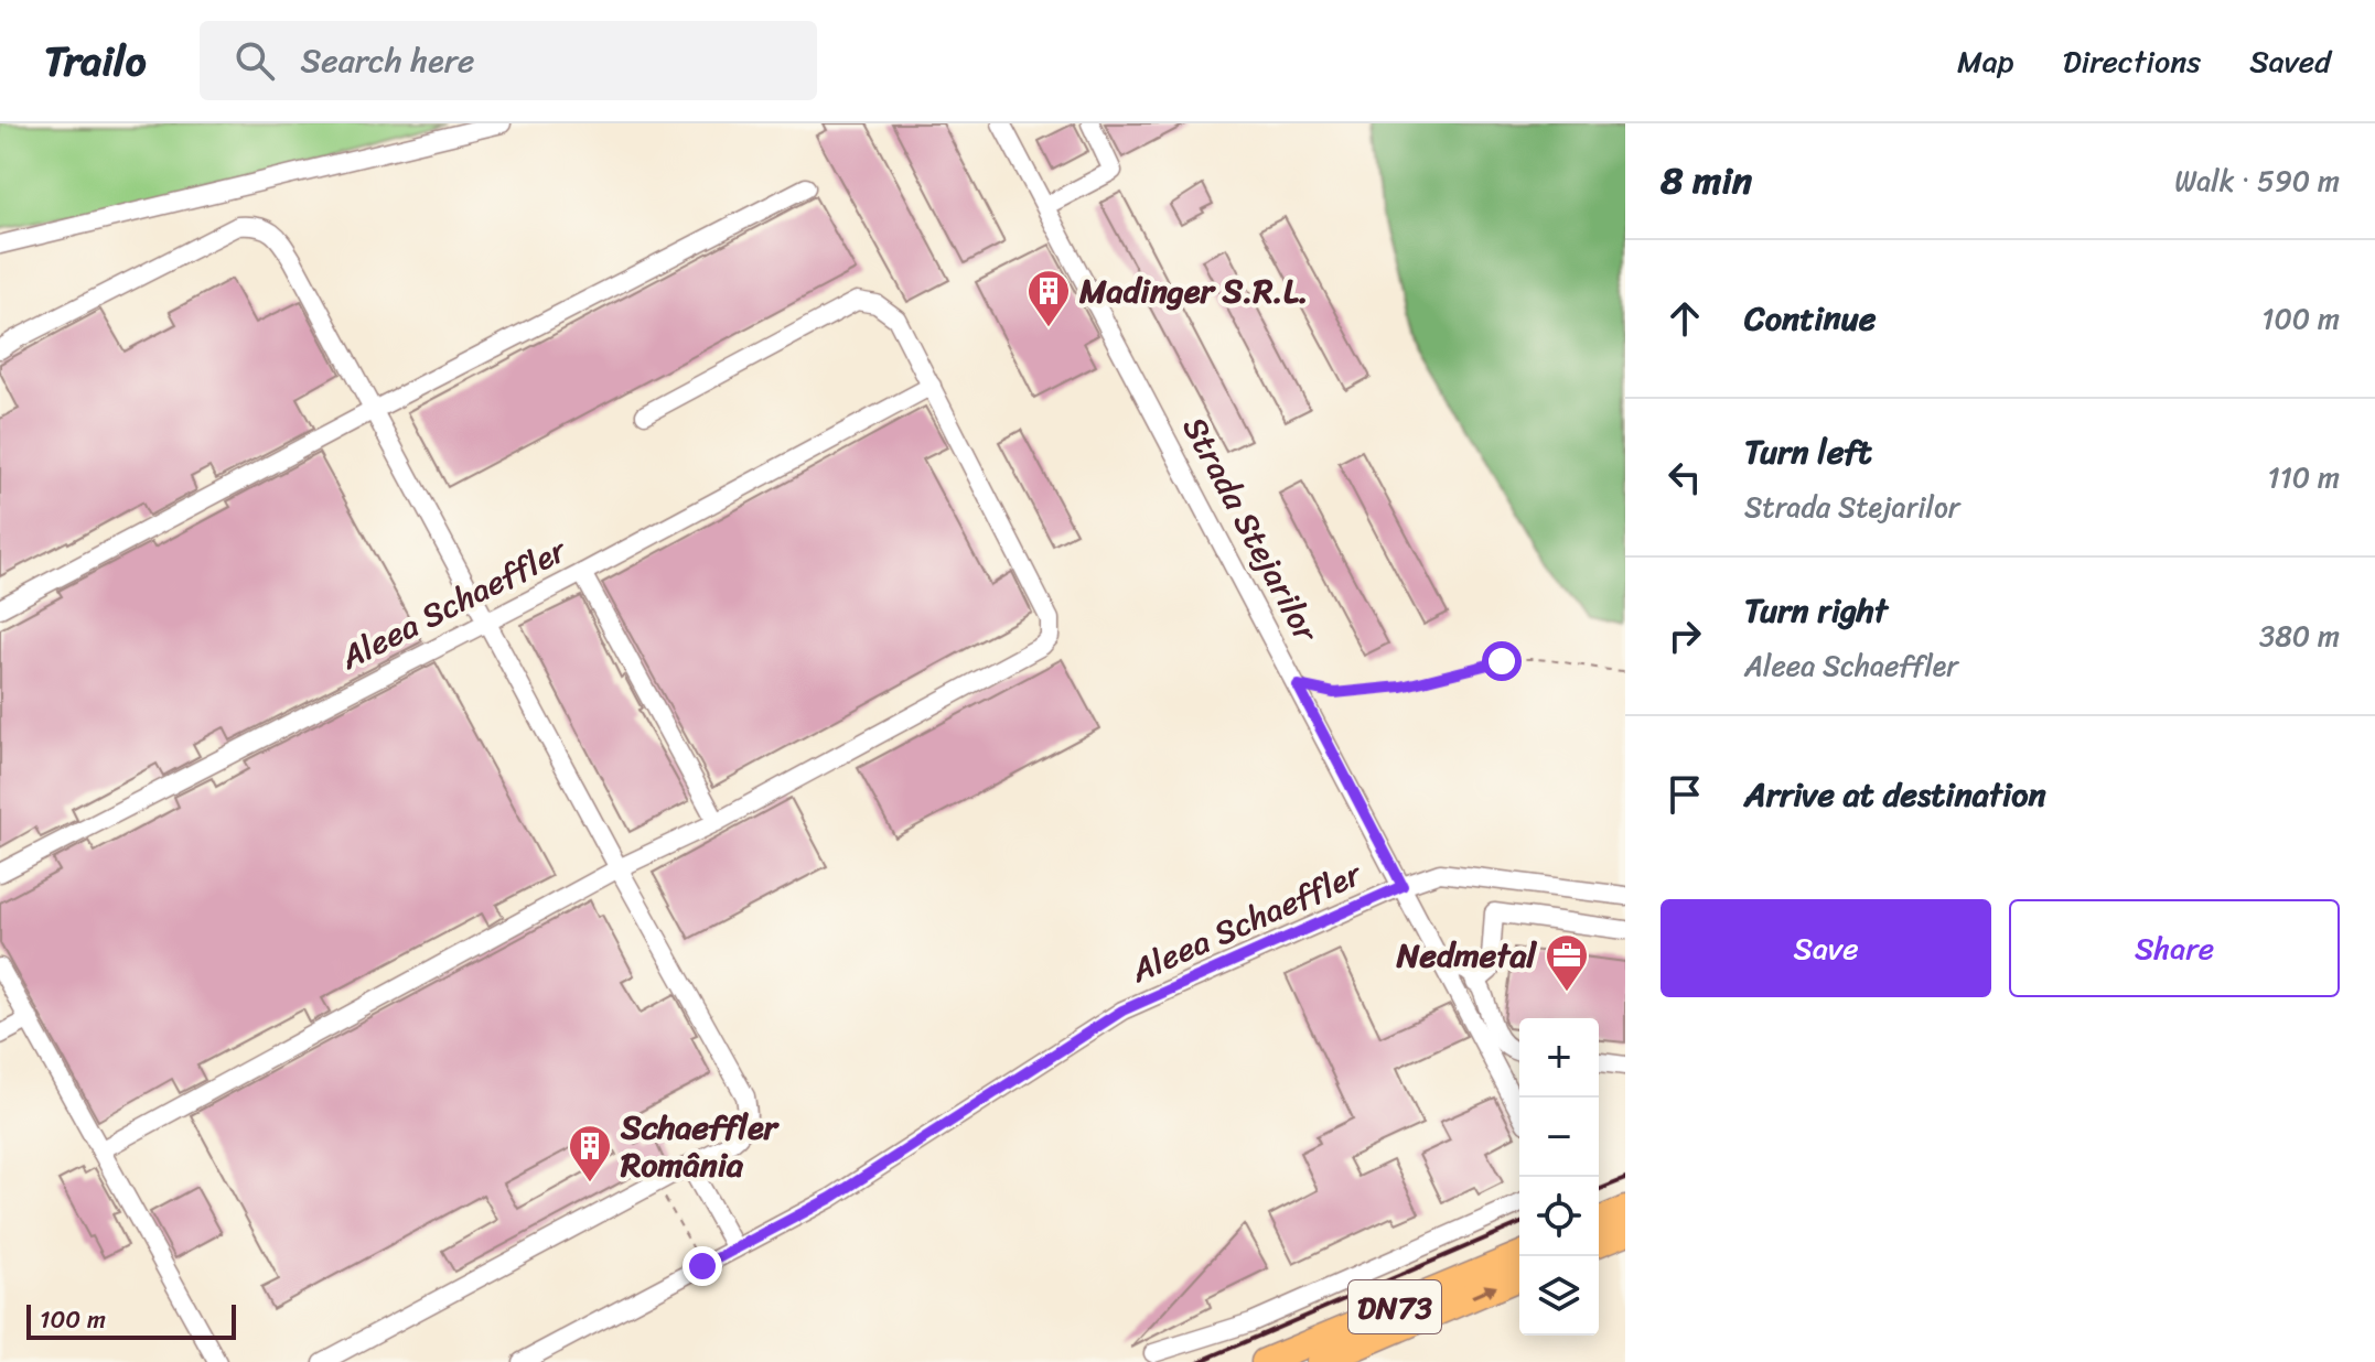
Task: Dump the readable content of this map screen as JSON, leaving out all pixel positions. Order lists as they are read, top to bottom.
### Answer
{
  "streets": {
    "highway": ["DN73"],
    "street": ["Strada Stejarilor", "Aleea Schaeffler"]
  },
  "crossings": [
    ["Strada Stejarilor", "Aleea Schaeffler"]
  ],
  "places": {
    "building": ["Madinger S.R.L.", "Schaeffler România"],
    "office": ["Nedmetal"]
  },
  "scale_bar": "100 m",
  "page": {
    "header": "Trailo",
    "search": "Search here",
    "nav": ["Map", "Directions", "Saved"],
    "heading": ["8 min", "Walk · 590 m"],
    "list": [
      ["Continue", "100 m"],
      ["Turn left", "Strada Stejarilor", "110 m"],
      ["Turn right", "Aleea Schaeffler", "380 m"],
      "Arrive at destination"
    ],
    "buttons": ["Save", "Share"],
    "map_buttons": ["+", "−"],
    "scale": "100 m"
  }
}
